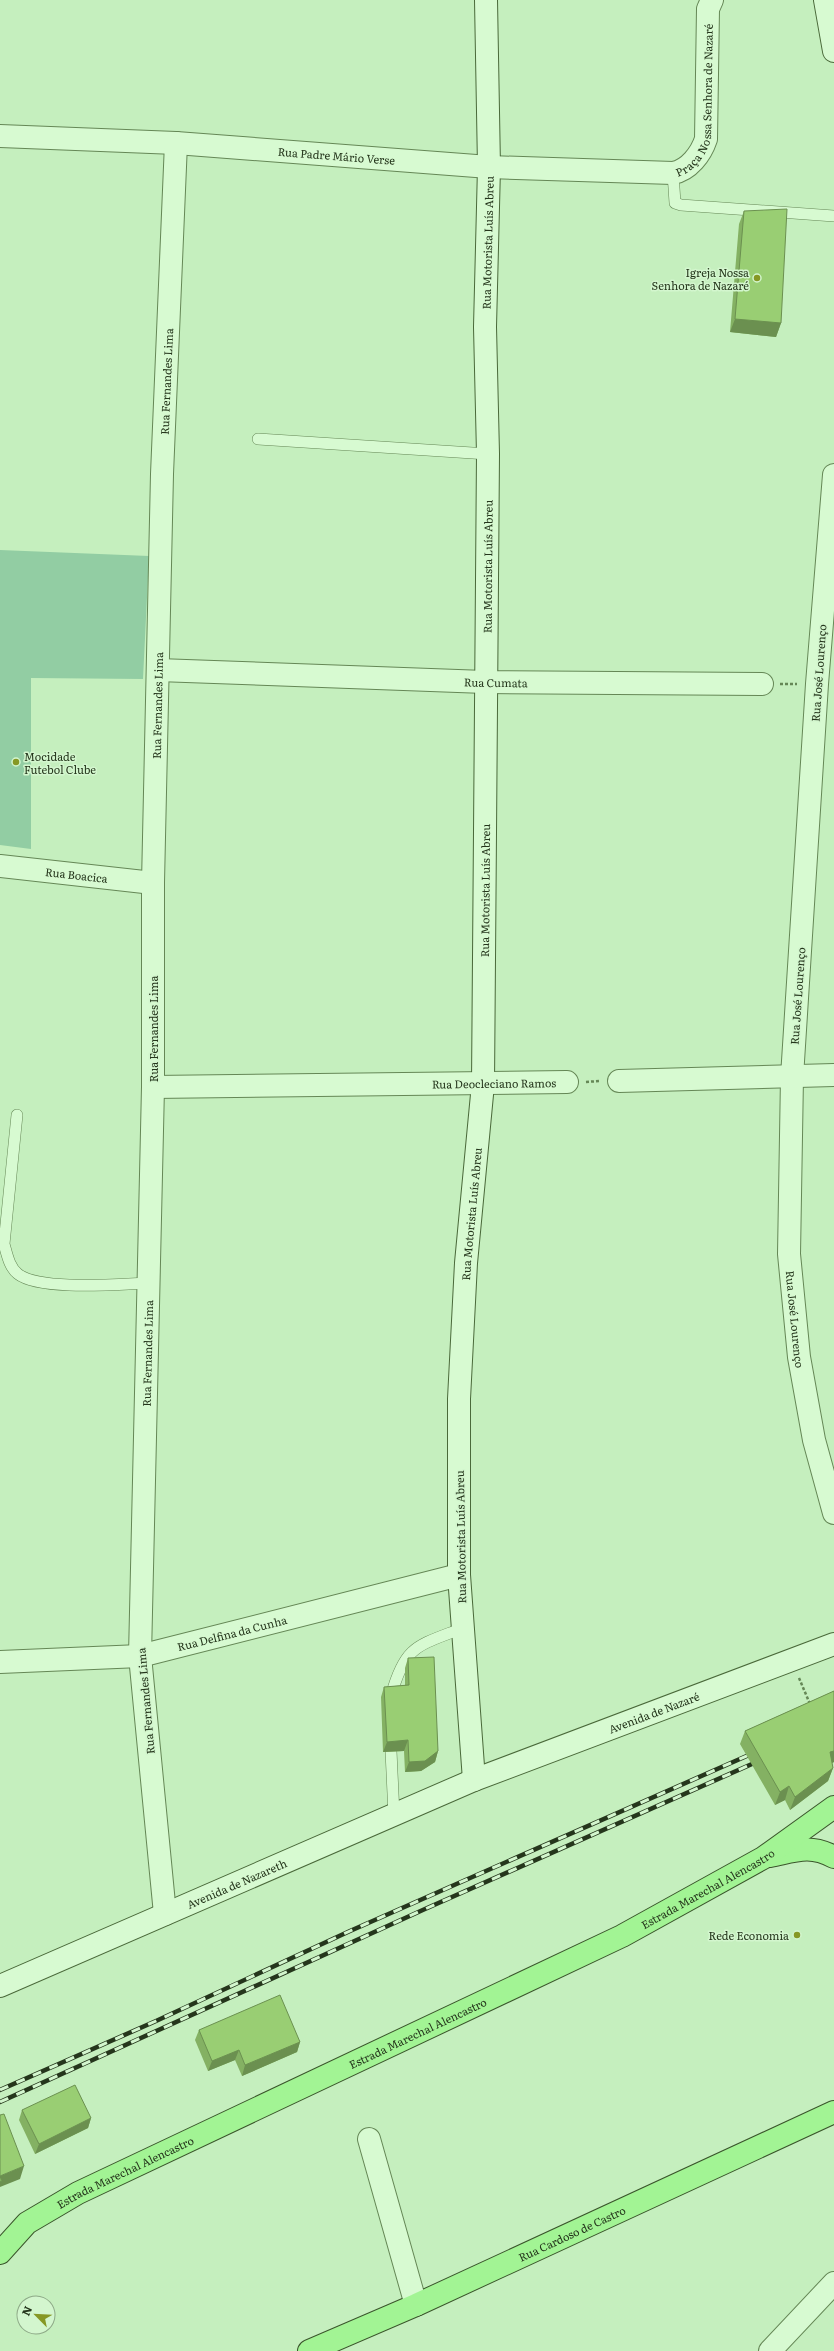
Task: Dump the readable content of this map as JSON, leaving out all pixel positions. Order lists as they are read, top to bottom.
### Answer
{
  "streets": {
    "main road": ["Estrada Marechal Alencastro", "Rua Cardoso de Castro"],
    "street": [
      "Praça Nossa Senhora de Nazaré",
      "Rua Padre Mário Verse",
      "Rua Motorista Luís Abreu",
      "Rua Fernandes Lima",
      "Rua José Lourenço",
      "Rua Cumata",
      "Rua Boacica",
      "Rua Deocleciano Ramos",
      "Rua Delfina da Cunha",
      "Avenida de Nazaré",
      "Avenida de Nazareth"
    ]
  },
  "crossings": [
    ["Praça Nossa Senhora de Nazaré", "Rua Padre Mário Verse"],
    ["Rua Padre Mário Verse", "Rua Motorista Luís Abreu"],
    ["Rua Padre Mário Verse", "Rua Fernandes Lima"],
    ["Rua Motorista Luís Abreu", "Rua Cumata"],
    ["Rua Motorista Luís Abreu", "Rua Deocleciano Ramos"],
    ["Rua Motorista Luís Abreu", "Rua Delfina da Cunha"],
    ["Rua Motorista Luís Abreu", "Avenida de Nazaré"],
    ["Rua Motorista Luís Abreu", "Avenida de Nazareth"],
    ["Rua Fernandes Lima", "Rua Cumata"],
    ["Rua Fernandes Lima", "Rua Boacica"],
    ["Rua Fernandes Lima", "Rua Deocleciano Ramos"],
    ["Rua Fernandes Lima", "Rua Delfina da Cunha"],
    ["Rua Fernandes Lima", "Avenida de Nazareth"],
    ["Avenida de Nazaré", "Avenida de Nazareth"]
  ],
  "places": ["Igreja Nossa Senhora de Nazaré", "Mocidade Futebol Clube", "Rede Economia"],
  "north": "top left"
}
